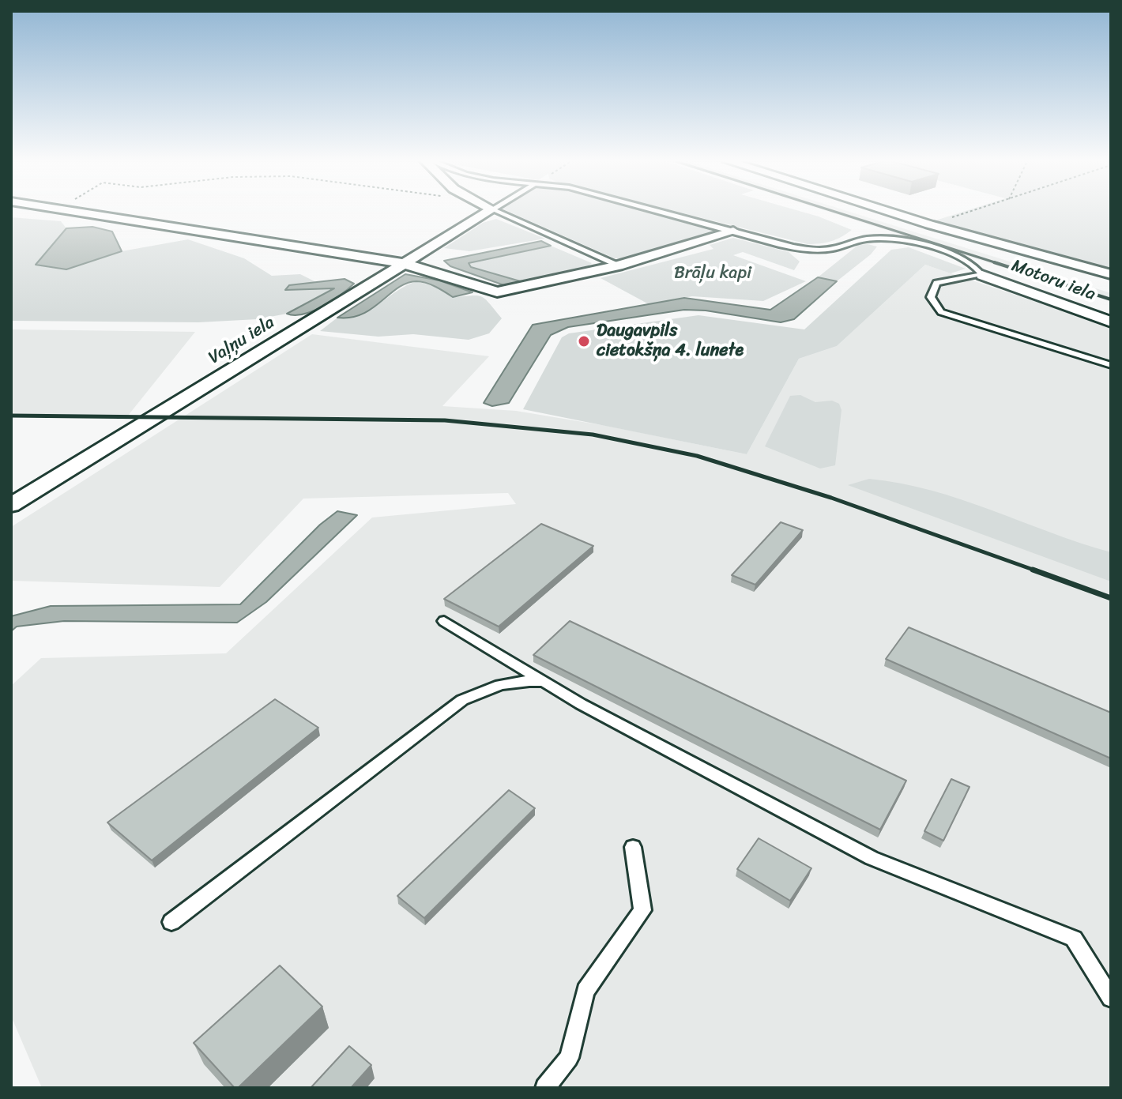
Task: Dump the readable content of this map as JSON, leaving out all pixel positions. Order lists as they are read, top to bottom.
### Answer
{
  "streets": {
    "street": ["Motoru iela", "Vaļņu iela"]
  },
  "parks": ["Brāļu kapi"],
  "places": ["Daugavpils cietokšņa 4. lunete"]
}
